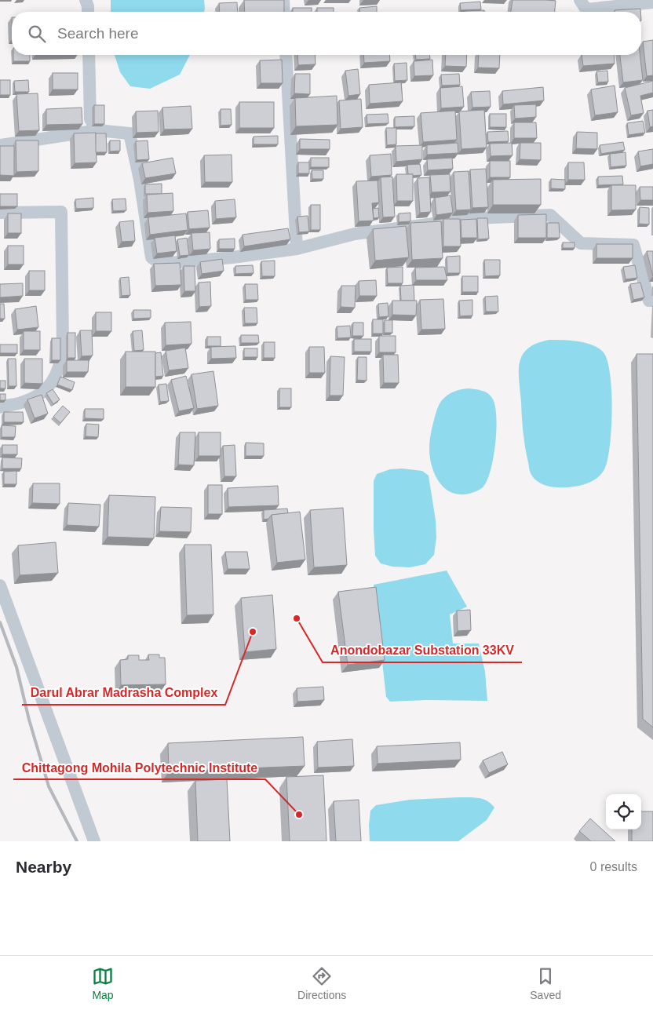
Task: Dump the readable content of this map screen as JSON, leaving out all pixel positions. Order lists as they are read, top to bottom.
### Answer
{
  "places": ["Anondobazar Substation 33KV", "Darul Abrar Madrasha Complex", "Chittagong Mohila Polytechnic Institute"],
  "page": {
    "search": "Search here",
    "heading": ["Nearby", "0 results"],
    "nav": ["Map", "Directions", "Saved"]
  }
}
